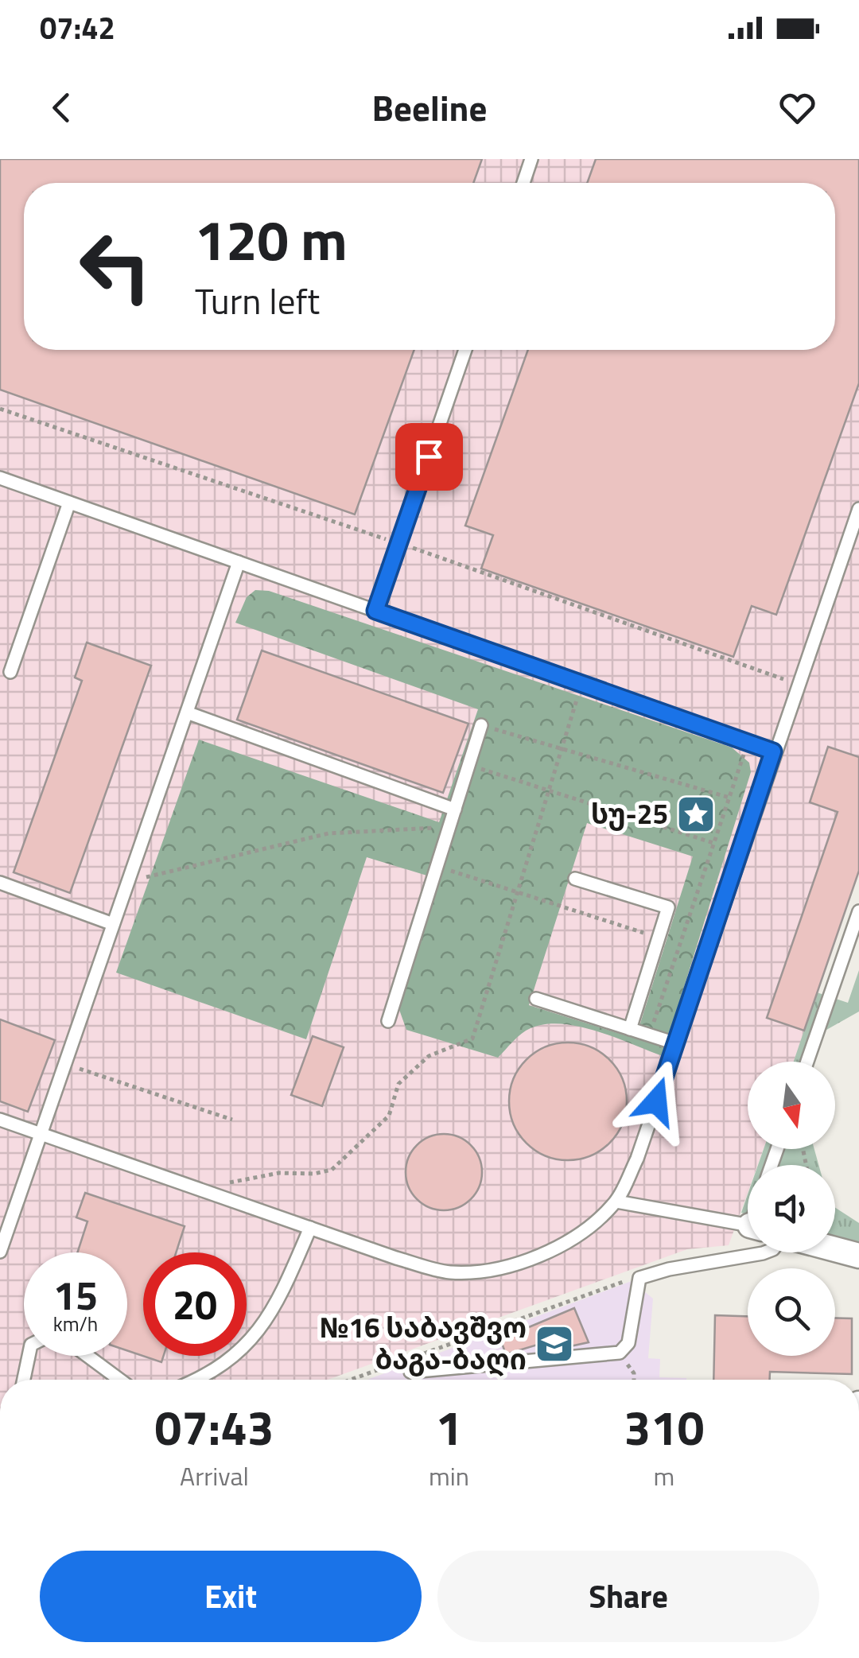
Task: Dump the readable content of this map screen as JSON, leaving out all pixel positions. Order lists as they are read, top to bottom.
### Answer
{
  "places": {
    "place": ["სუ-25"],
    "school or university": ["№16 საბავშვო ბაგა-ბაღი"]
  },
  "north": "bottom",
  "page": {
    "status": "07:42",
    "header": "Beeline",
    "turn": ["120 m", "Turn left"],
    "speed": "15 km/h",
    "limit": "20",
    "eta": [
      "07:43",
      "Arrival",
      "1",
      "min",
      "310",
      "m"
    ],
    "buttons": ["Exit", "Share"]
  }
}
